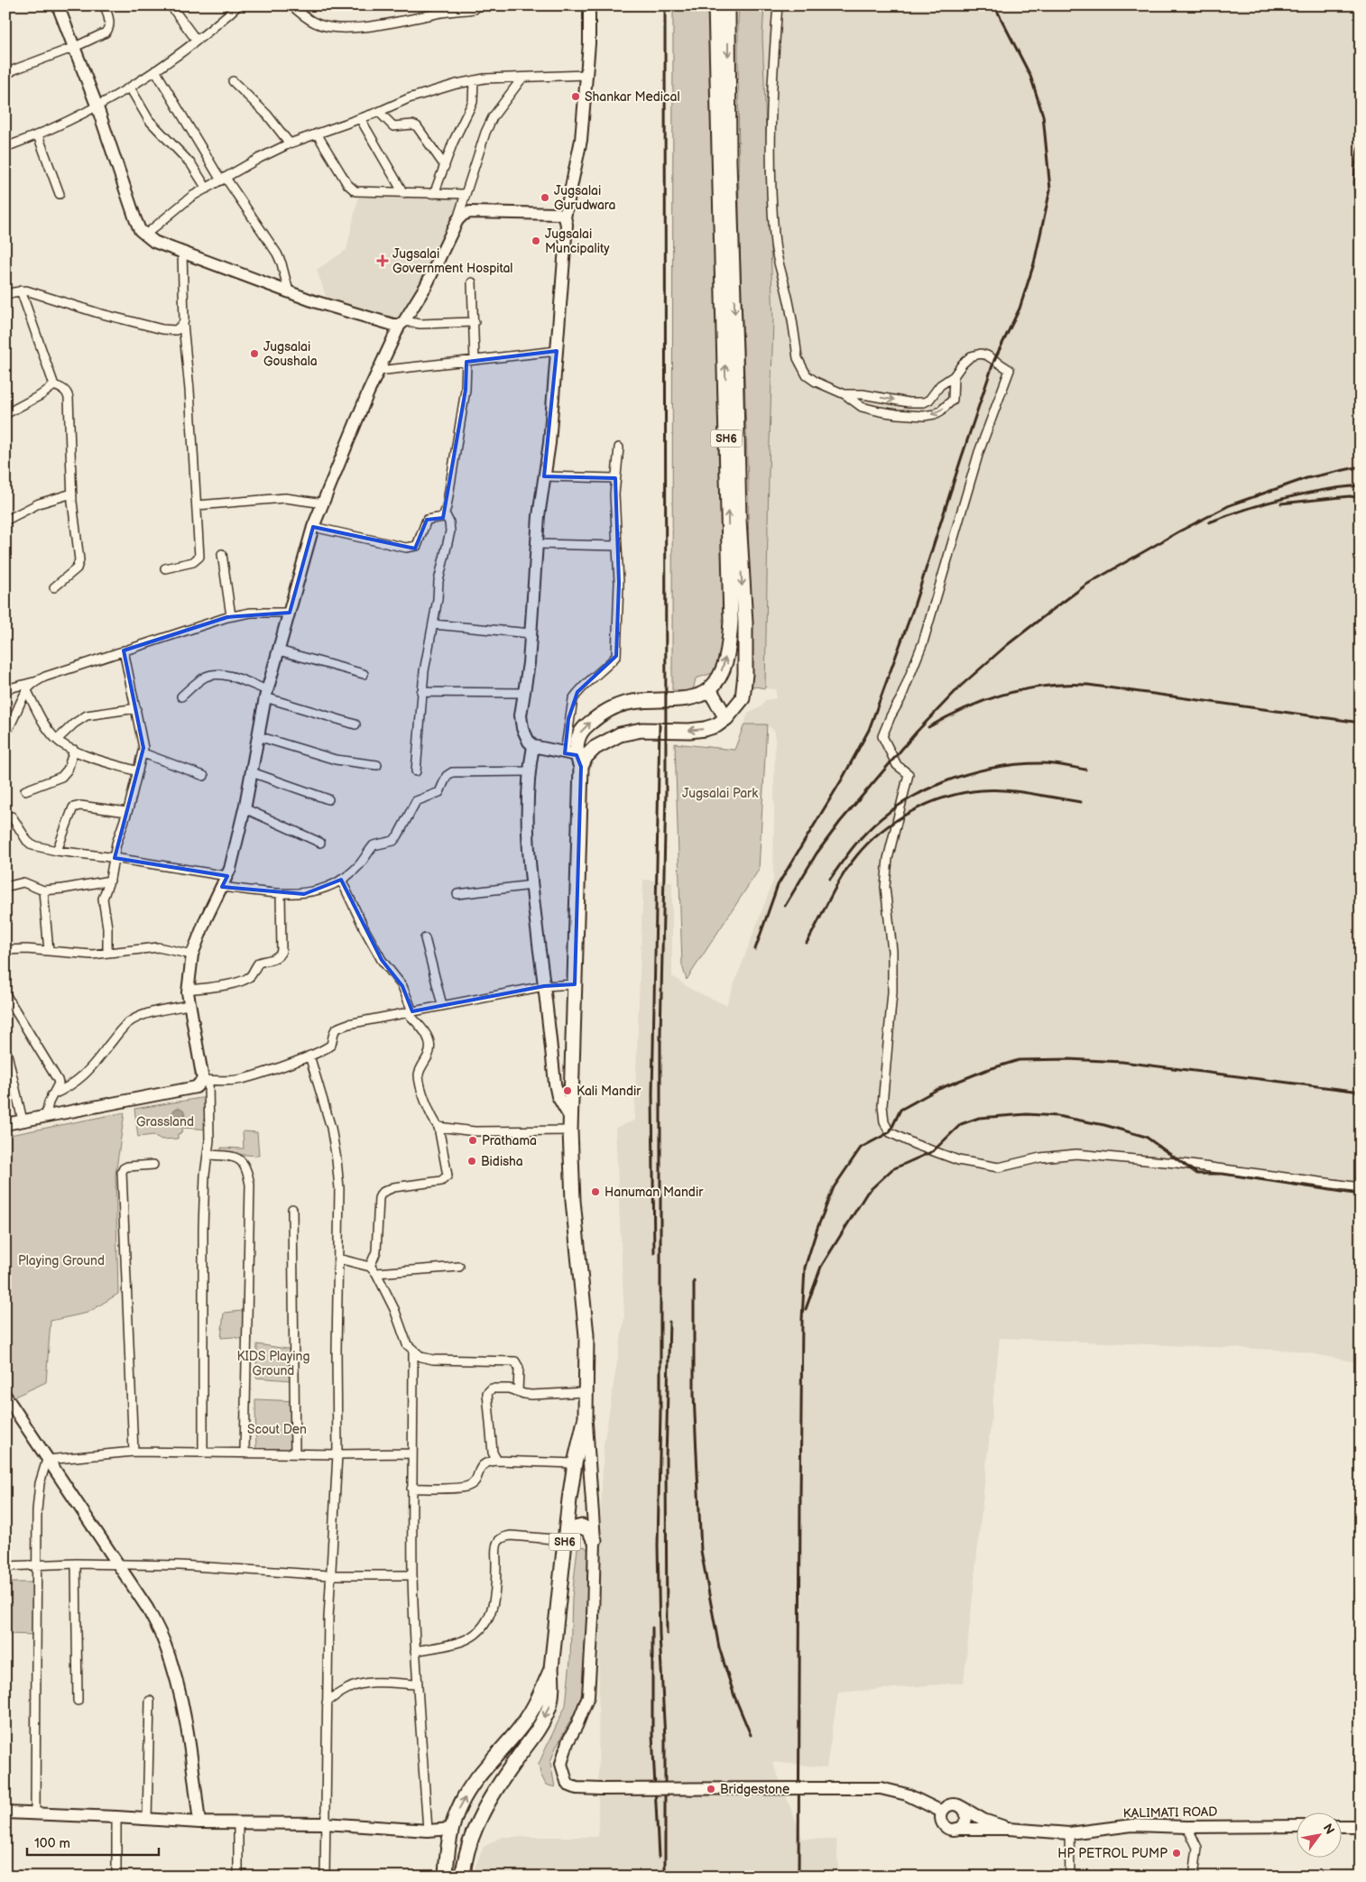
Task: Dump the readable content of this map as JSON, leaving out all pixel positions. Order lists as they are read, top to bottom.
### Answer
{
  "streets": {
    "main road": ["SH6"],
    "street": ["KALIMATI ROAD"]
  },
  "parks": [
    "Jugsalai Park",
    "Grassland",
    "Playing Ground",
    "KIDS Playing Ground",
    "Scout Den"
  ],
  "places": {
    "other": [
      "Shankar Medical",
      "Jugsalai Gurudwara",
      "Jugsalai Muncipality",
      "Jugsalai Goushala",
      "Kali Mandir",
      "Prathama",
      "Bidisha",
      "Hanuman Mandir",
      "Bridgestone",
      "HP PETROL PUMP"
    ],
    "health": ["Jugsalai Government Hospital"]
  },
  "scale_bar": "100 m",
  "north": "top right"
}
